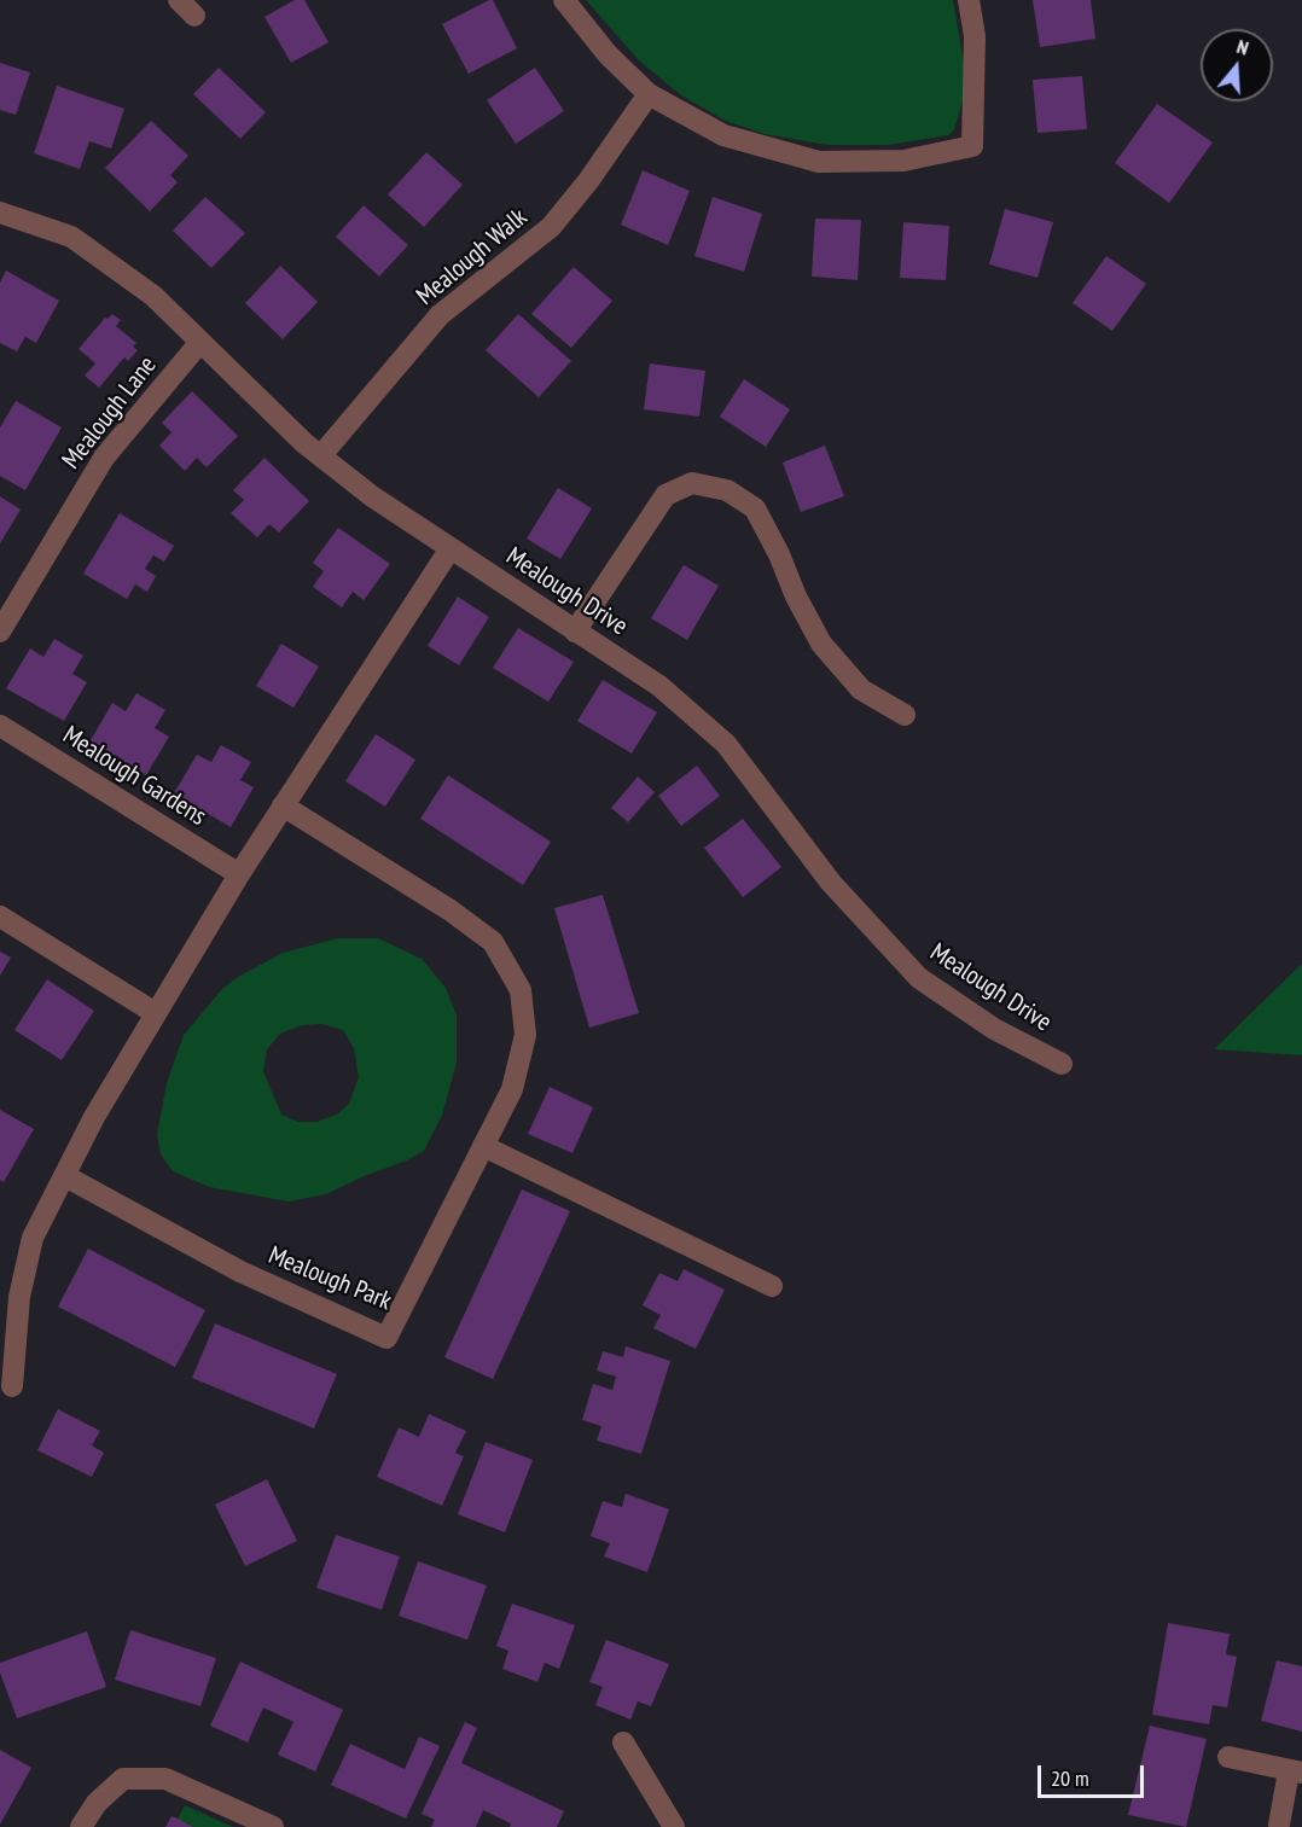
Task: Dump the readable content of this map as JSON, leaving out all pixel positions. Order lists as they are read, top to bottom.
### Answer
{
  "streets": {
    "street": [
      "Mealough Walk",
      "Mealough Lane",
      "Mealough Drive",
      "Mealough Gardens",
      "Mealough Park"
    ]
  },
  "crossings": [
    ["Mealough Walk", "Mealough Drive"],
    ["Mealough Lane", "Mealough Drive"]
  ],
  "scale_bar": "20 m",
  "north": "top"
}
